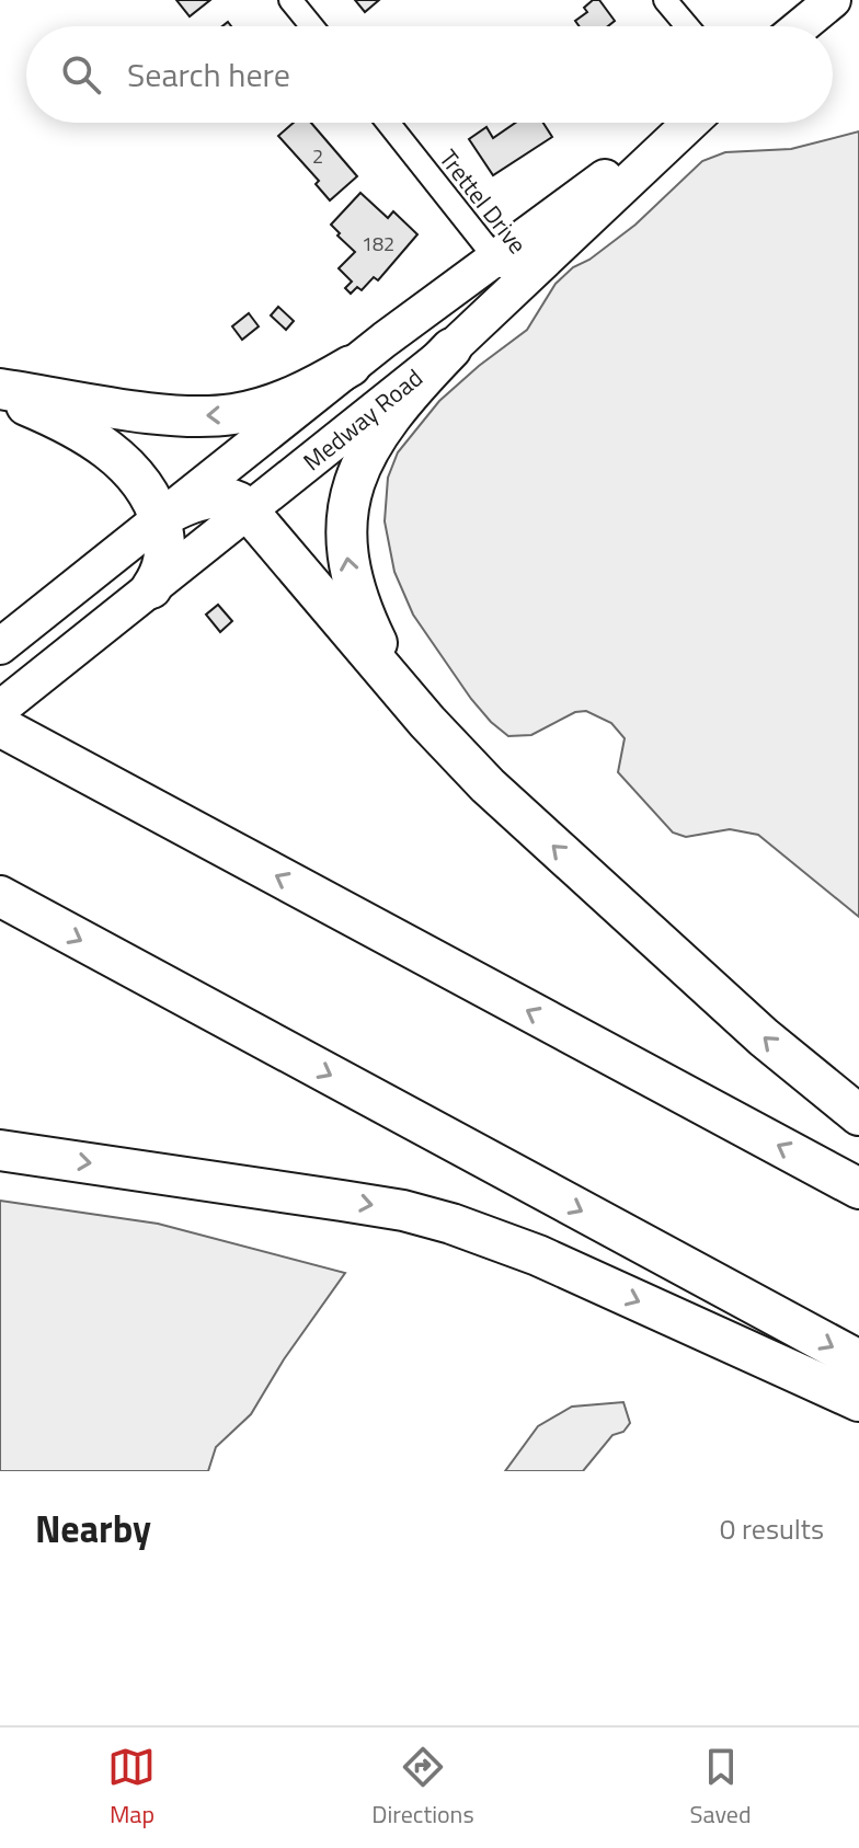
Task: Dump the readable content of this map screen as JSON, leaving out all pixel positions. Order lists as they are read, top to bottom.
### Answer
{
  "streets": {
    "main road": ["Medway Road"],
    "street": ["Trettel Drive"]
  },
  "crossings": [
    ["Trettel Drive", "Medway Road"]
  ],
  "house_numbers": ["2", "182"],
  "page": {
    "search": "Search here",
    "heading": ["Nearby", "0 results"],
    "nav": ["Map", "Directions", "Saved"]
  }
}
